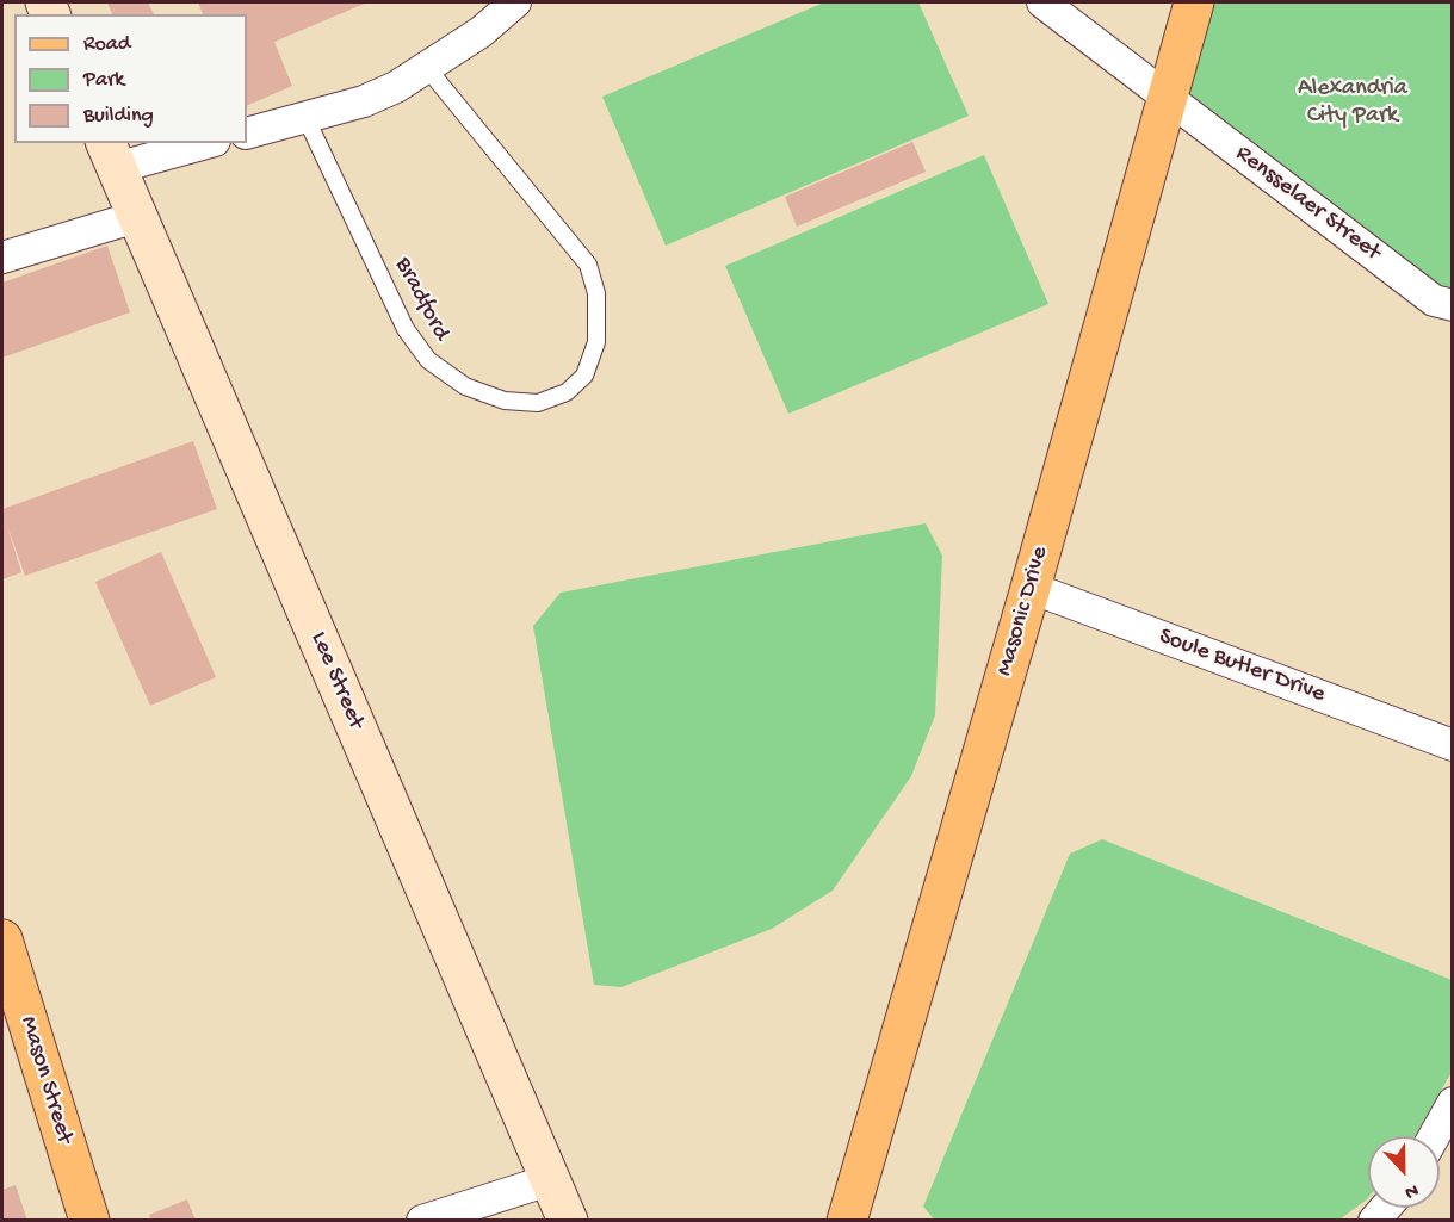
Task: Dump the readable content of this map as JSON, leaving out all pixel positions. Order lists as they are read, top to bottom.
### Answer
{
  "streets": {
    "main road": ["Masonic Drive", "Mason Street"],
    "street": ["Rensselaer Street", "Soule Butler Drive", "Lee Street"],
    "lane": ["Bradford"]
  },
  "crossings": [
    ["Rensselaer Street", "Masonic Drive"],
    ["Masonic Drive", "Soule Butler Drive"]
  ],
  "parks": ["Alexandria City Park"],
  "legend": ["Road", "Park", "Building"],
  "north": "bottom"
}
